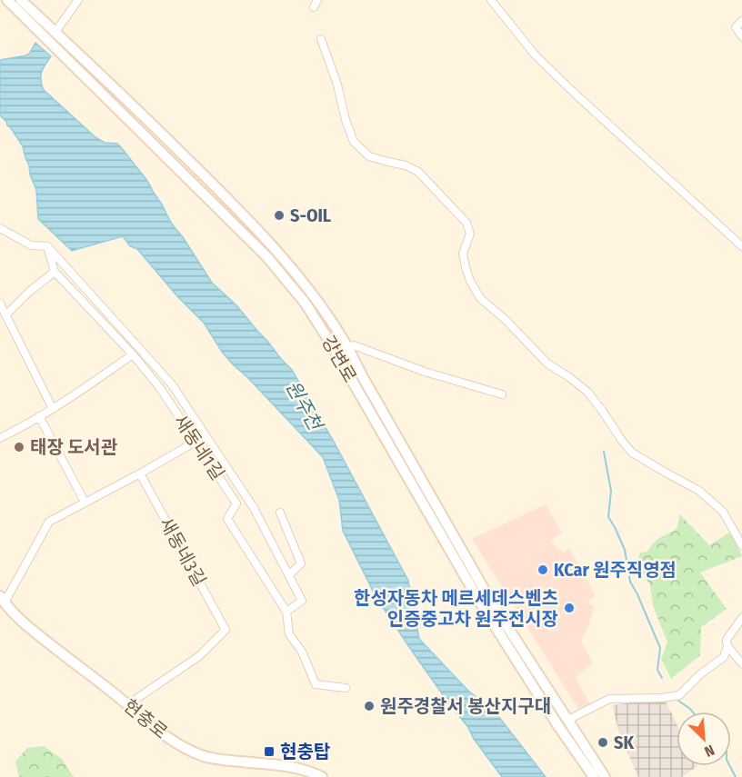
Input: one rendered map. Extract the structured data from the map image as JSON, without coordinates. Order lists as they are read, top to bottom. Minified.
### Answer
{"streets":{"street":["강변로","새동네1길","새동네3길","현충로"]},"crossings":[["새동네3길","현충로"]],"water":["원주천"],"places":{"other":["S-OIL","태장 도서관","KCar 원주직영점","한성자동차 메르세데스벤츠 인증중고차 원주전시장","원주경찰서 봉산지구대","SK"],"transit":["현충탑"]},"north":"bottom right"}
